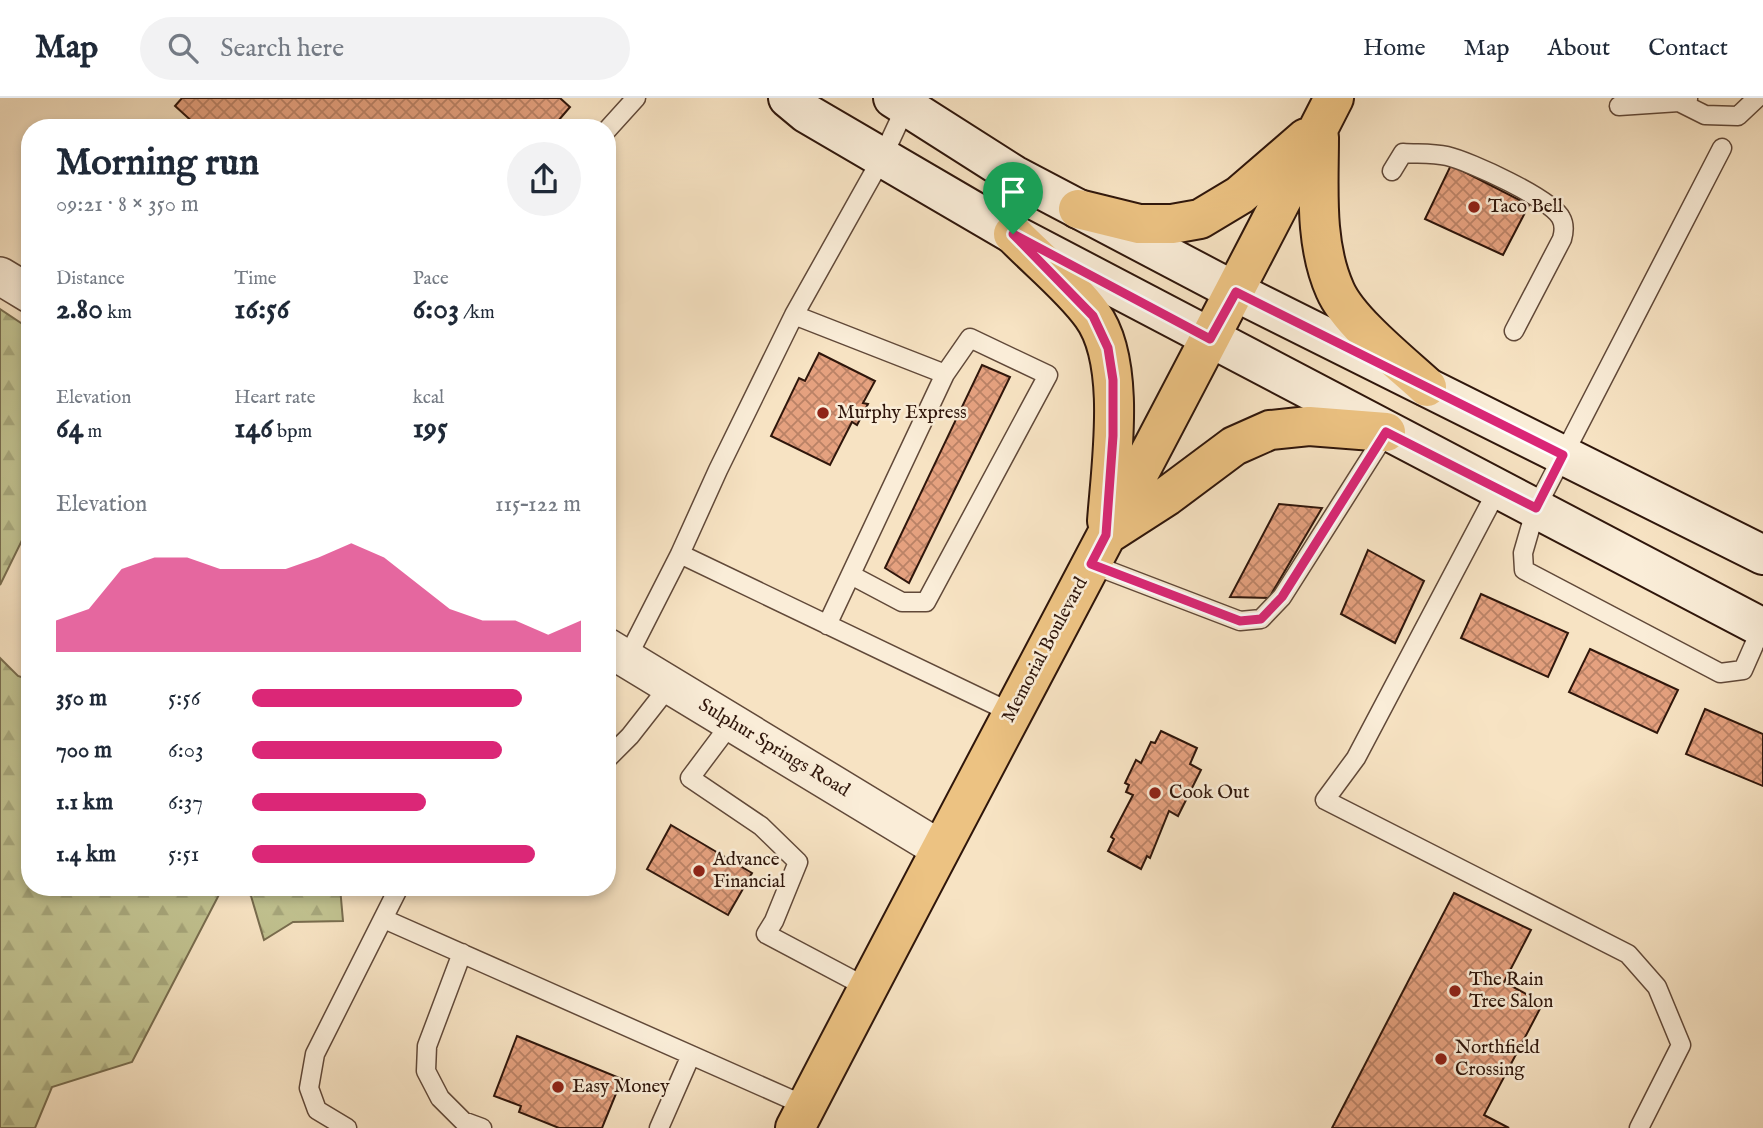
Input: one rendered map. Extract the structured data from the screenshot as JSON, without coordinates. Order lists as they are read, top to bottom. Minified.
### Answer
{"streets":{"main road":["Memorial Boulevard"],"street":["Sulphur Springs Road"]},"crossings":[["Memorial Boulevard","Sulphur Springs Road"]],"places":["Taco Bell","Murphy Express","Cook Out","Advance Financial","The Rain Tree Salon","Northfield Crossing","Easy Money"],"page":{"header":"Map","search":"Search here","nav":["Home","Map","About","Contact"],"heading":["Morning run","09:21 · 8 × 350 m"],"stats":[["Distance","2.80 km"],["Time","16:56"],["Pace","6:03 /km"],["Elevation","64 m"],["Heart rate","146 bpm"],["kcal","195"]],"chart":["Elevation","115–122 m"],"list":[{"name":"350 m","note":"5:56"},{"name":"700 m","note":"6:03"},{"name":"1.1 km","note":"6:37"},{"name":"1.4 km","note":"5:51"}]}}
